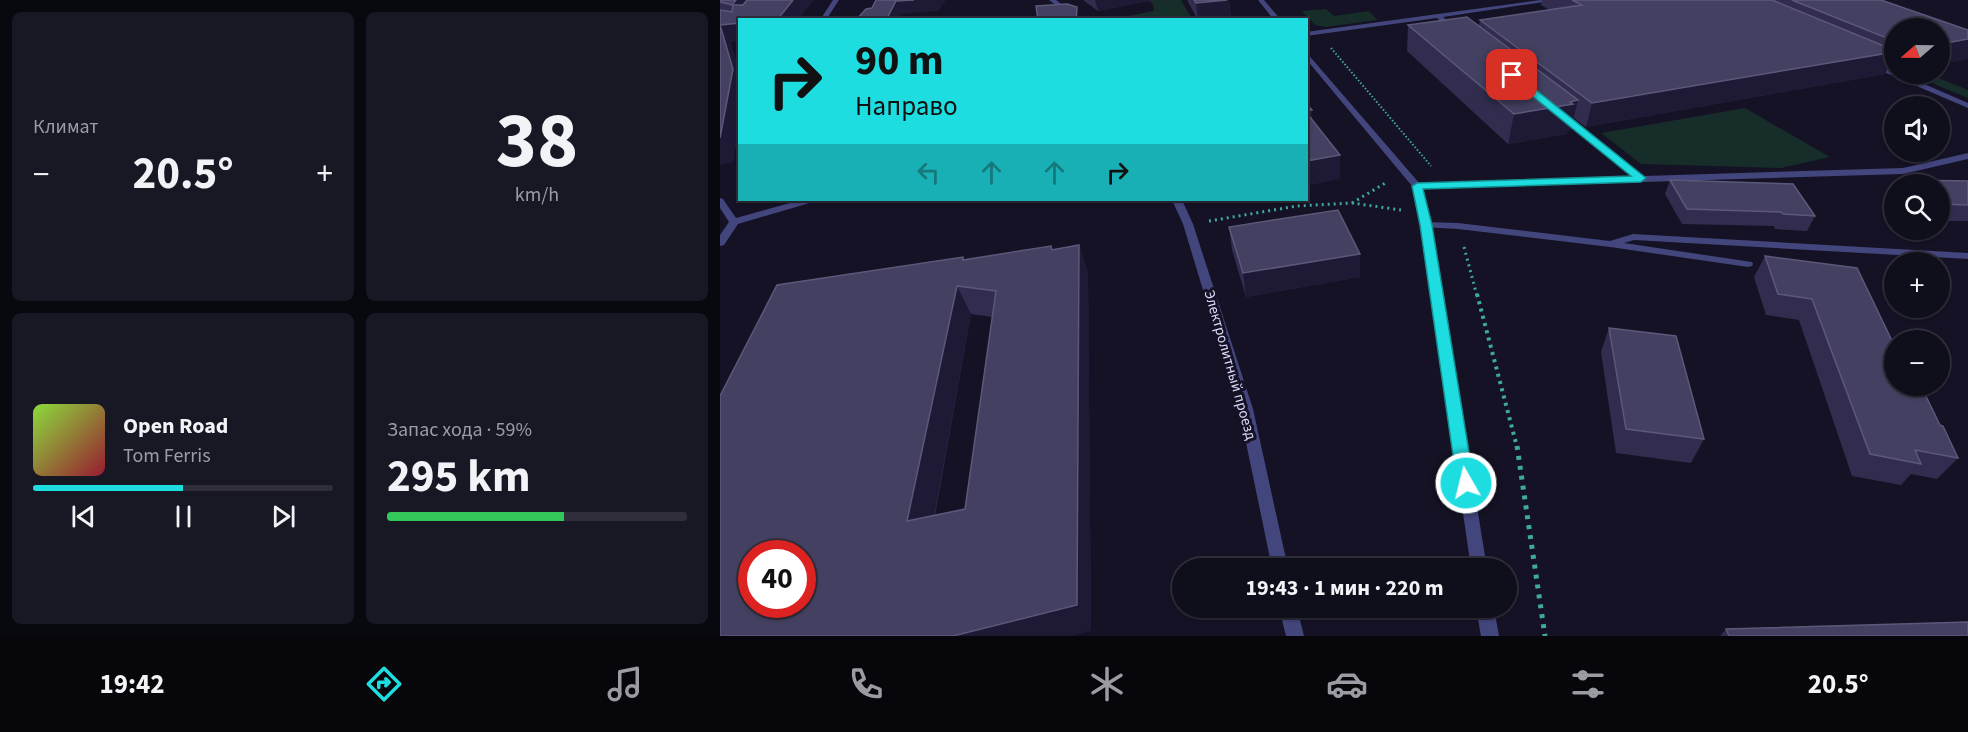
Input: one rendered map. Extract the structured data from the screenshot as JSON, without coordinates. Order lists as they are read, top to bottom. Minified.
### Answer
{"streets":{"street":["Электролитный проезд"]},"north":"left","page":{"tile":["Климат",["38","km/h"],["Запас хода · 59%","295 km"]],"map_buttons":["+","−"],"turn":["90 m","Направо"],"heat":["−","20.5°","+"],"song":["Open Road","Tom Ferris"],"limit":"40","trip":"19:43 · 1 мин · 220 m","tabs":["19:42","20.5°"]}}
